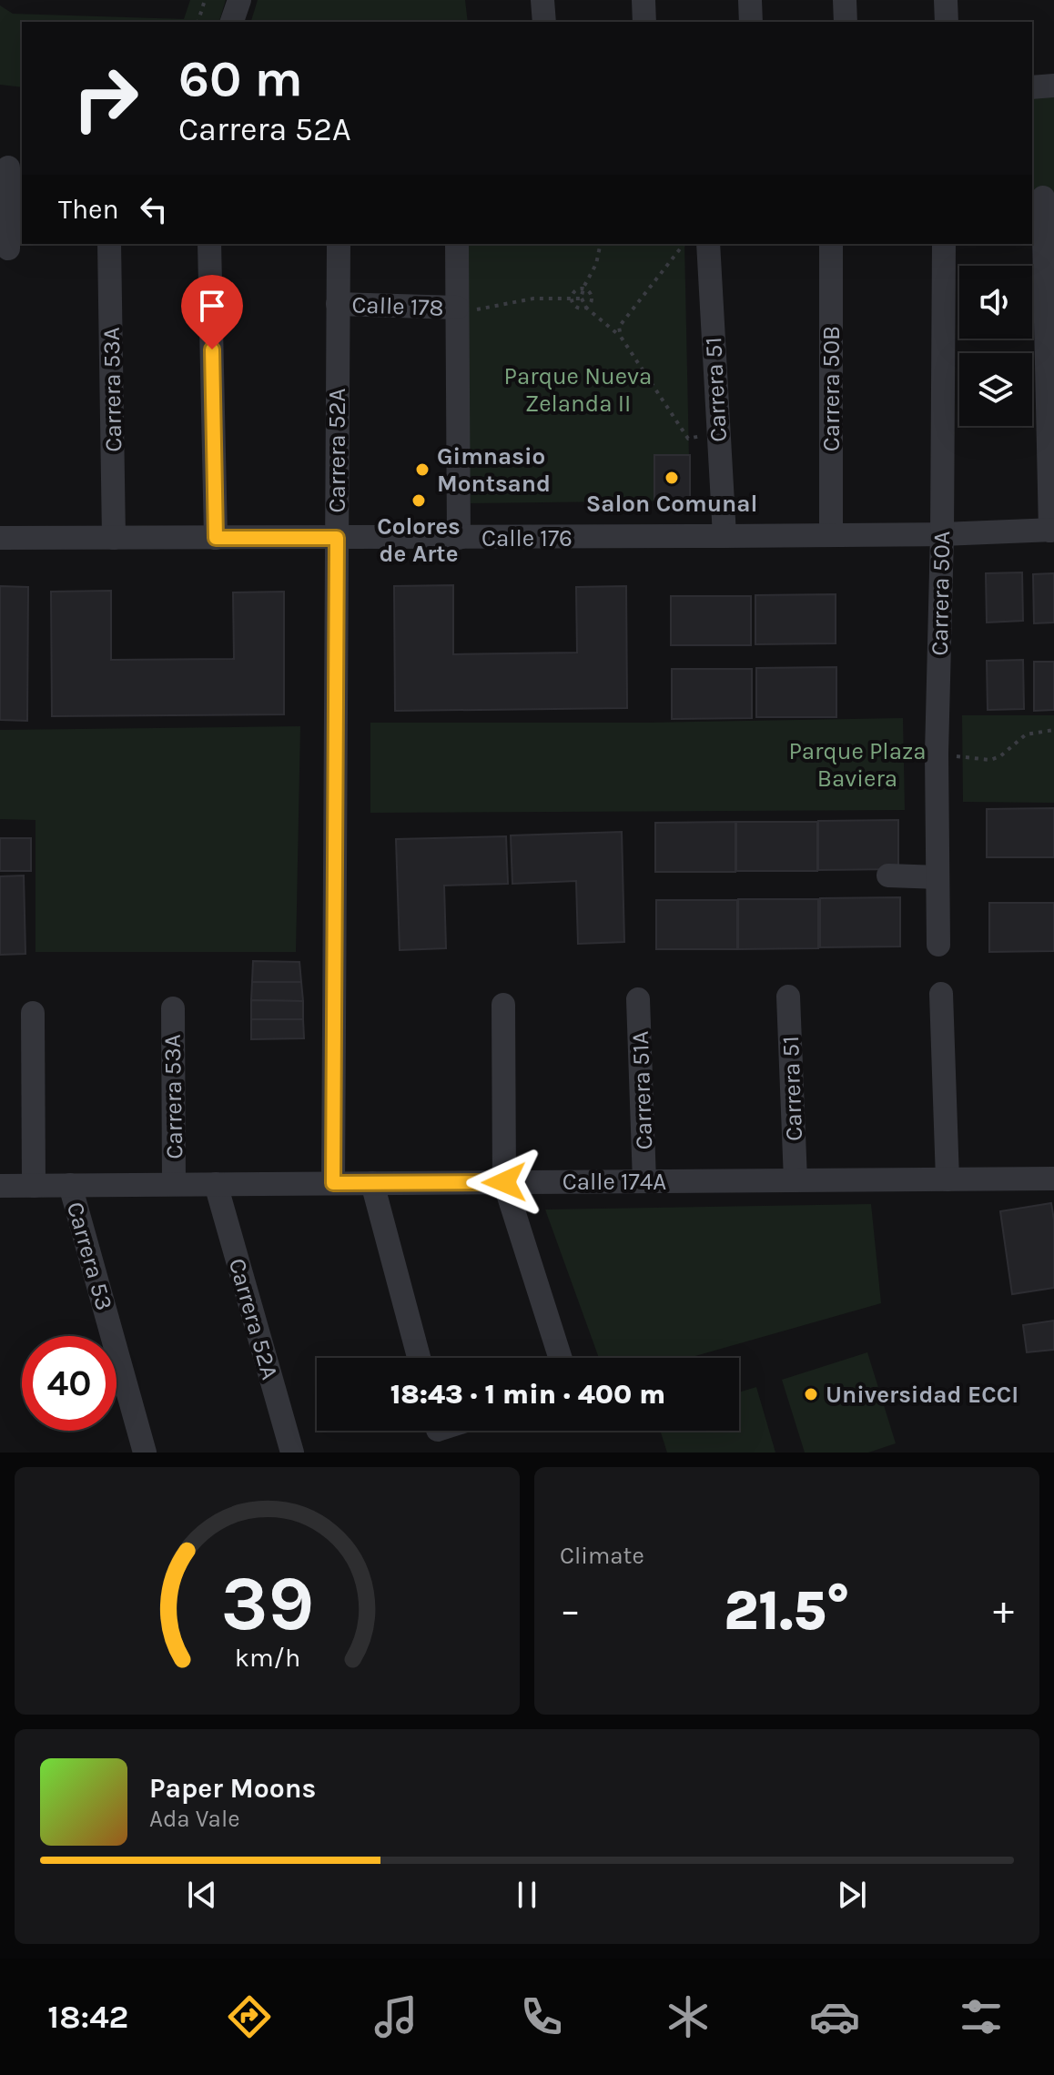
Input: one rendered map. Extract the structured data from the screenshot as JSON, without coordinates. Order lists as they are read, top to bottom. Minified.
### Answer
{"streets":{"street":["Calle 178","Carrera 50B","Carrera 53A","Carrera 51","Carrera 52A","Calle 176","Carrera 50A","Carrera 51A","Calle 174A","Carrera 53"]},"crossings":[["Calle 178","Carrera 52A"],["Carrera 50B","Calle 176"],["Carrera 53A","Calle 176"],["Carrera 53A","Calle 174A"],["Carrera 51","Calle 176"],["Carrera 51","Calle 174A"],["Carrera 52A","Calle 176"],["Carrera 52A","Calle 174A"],["Calle 176","Carrera 50A"],["Carrera 51A","Calle 174A"],["Calle 174A","Carrera 53"]],"parks":["Parque Nueva Zelanda II","Parque Plaza Baviera"],"places":["Gimnasio Montsand","Salon Comunal","Colores de Arte","Universidad ECCI"],"page":{"turn":["60 m","Carrera 52A"],"then":"Then","limit":"40","trip":"18:43 · 1 min · 400 m","tile":"Climate","heat":["−","21.5°","+"],"song":["Paper Moons","Ada Vale"],"tabs":"18:42","gauge":["39","km/h"]}}
